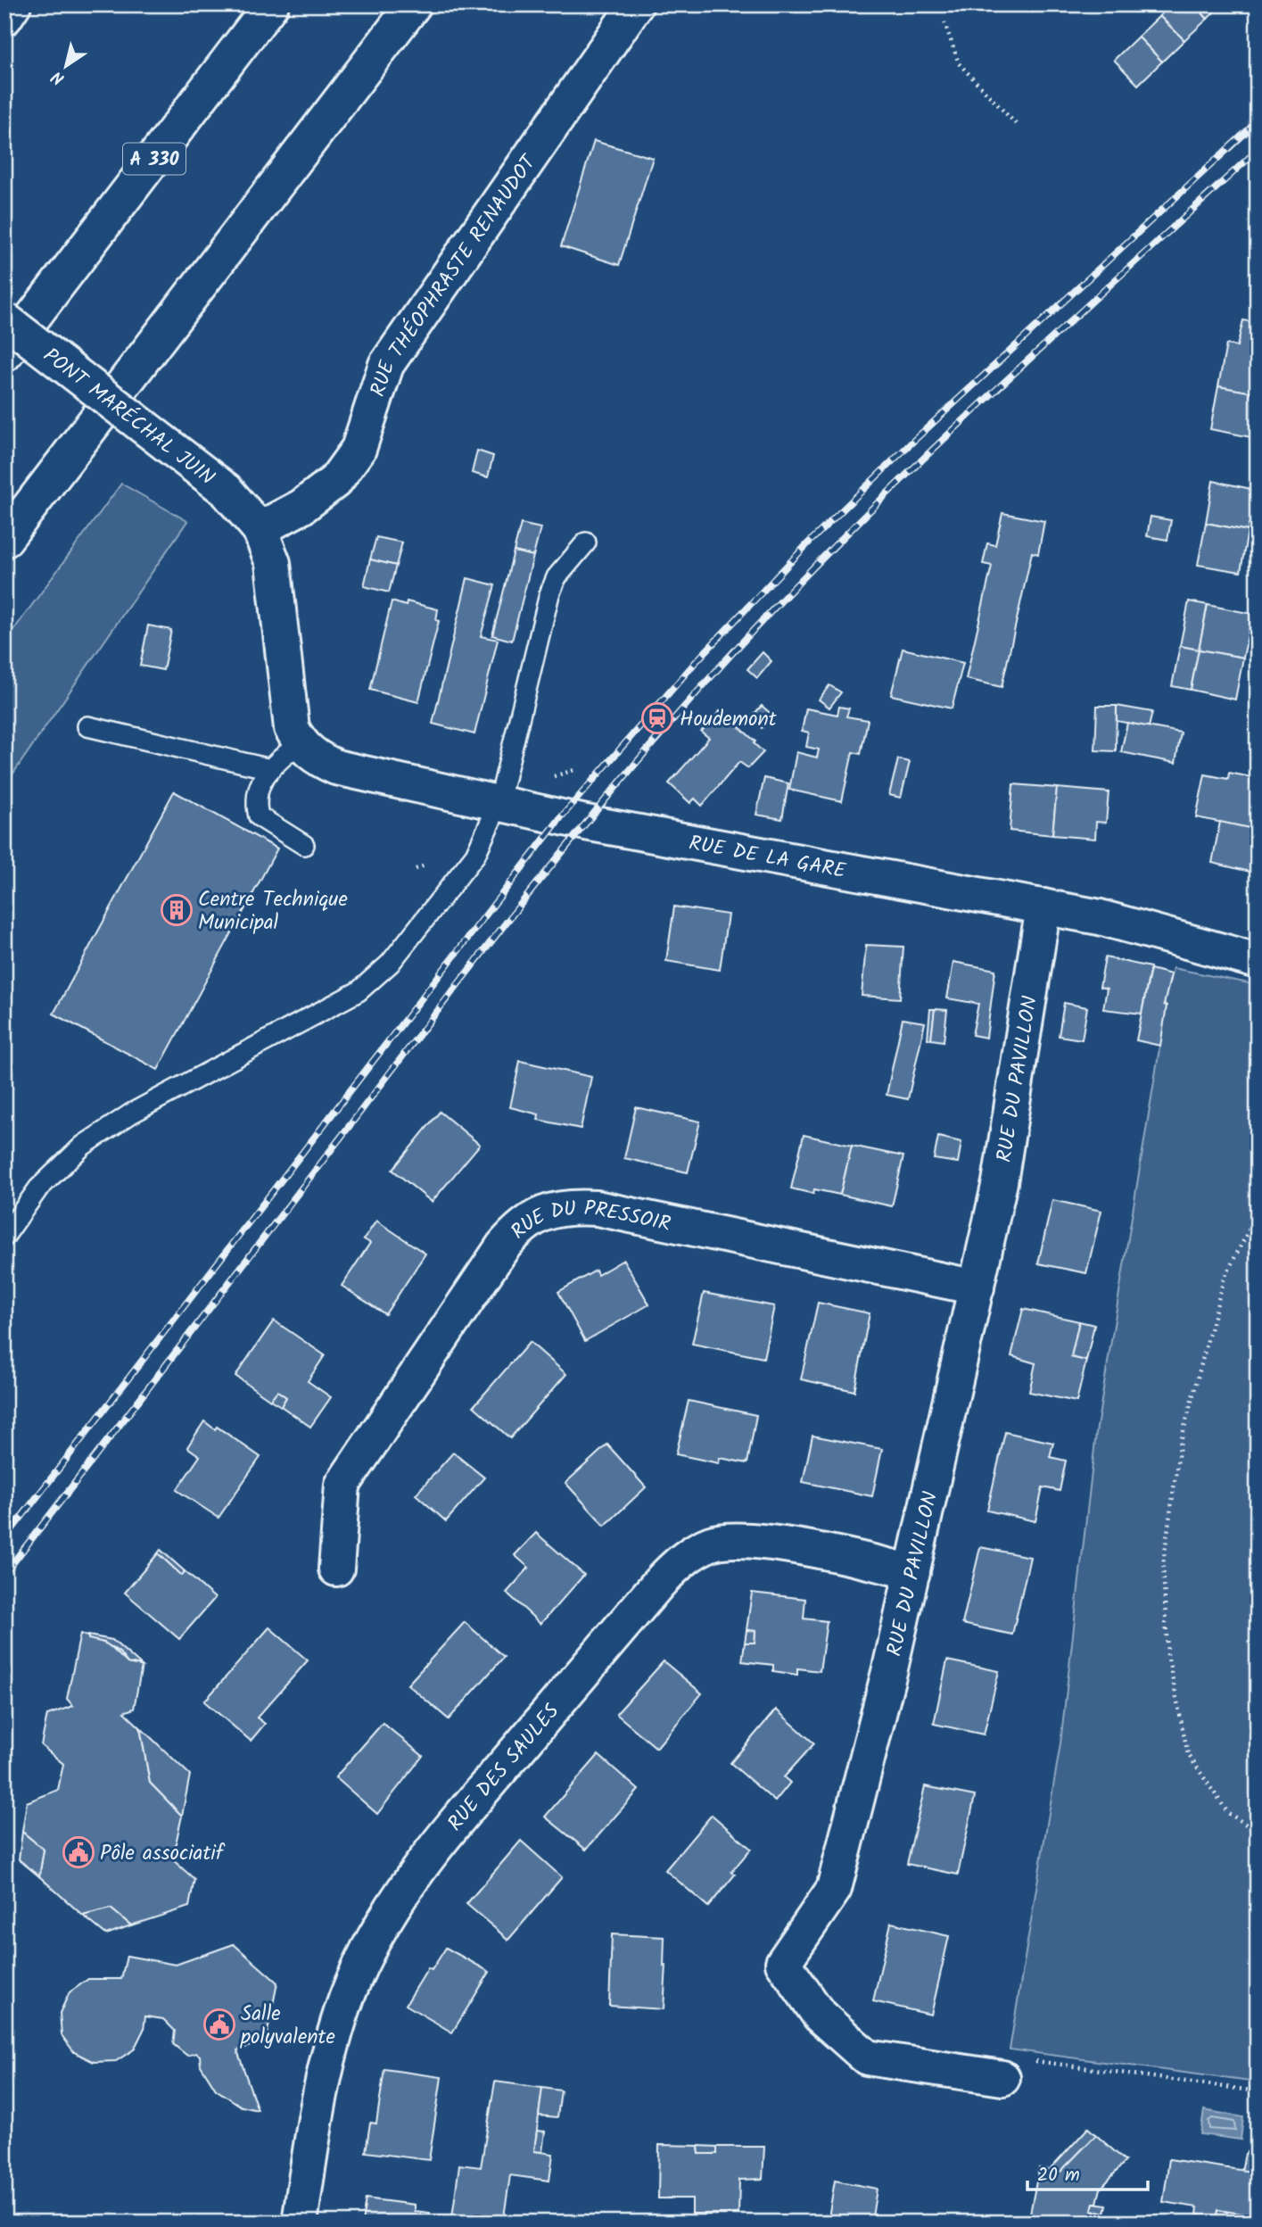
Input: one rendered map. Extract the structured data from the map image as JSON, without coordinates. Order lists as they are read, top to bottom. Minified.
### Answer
{"streets":{"main road":["A 330","RUE THÉOPHRASTE RENAUDOT","PONT MARÉCHAL JUIN","RUE DE LA GARE","RUE DU PAVILLON","RUE DU PRESSOIR","RUE DES SAULES"]},"crossings":[["RUE THÉOPHRASTE RENAUDOT","PONT MARÉCHAL JUIN"],["PONT MARÉCHAL JUIN","RUE DE LA GARE"],["RUE DE LA GARE","RUE DU PAVILLON"],["RUE DU PAVILLON","RUE DU PRESSOIR"],["RUE DU PAVILLON","RUE DES SAULES"]],"places":{"station":["Houdemont"],"building":["Centre Technique Municipal"],"public building":["Pôle associatif","Salle polyvalente"]},"scale_bar":"20 m","north":"bottom left"}
